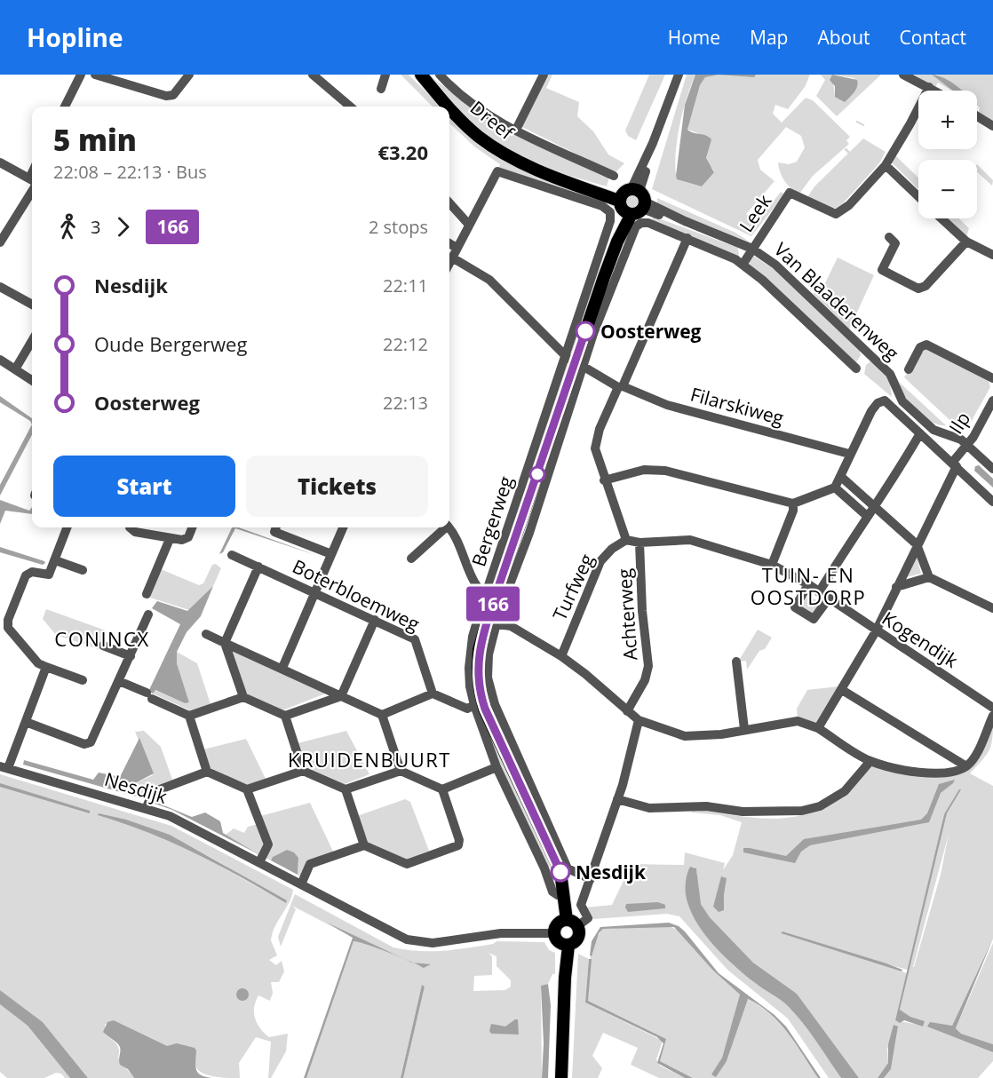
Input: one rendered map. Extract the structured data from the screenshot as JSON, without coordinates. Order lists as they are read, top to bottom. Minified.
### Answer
{"streets":{"main road":["Dreef","Bergerweg"],"street":["Leek","Van Blaaderenweg","Filarskiweg","Ilp","Turfweg","Boterbloemweg","Achterweg","Kogendijk","Nesdijk"]},"crossings":[["Dreef","Van Blaaderenweg"],["Dreef","Bergerweg"],["Leek","Van Blaaderenweg"],["Van Blaaderenweg","Ilp"],["Van Blaaderenweg","Bergerweg"],["Ilp","Kogendijk"],["Turfweg","Kogendijk"],["Achterweg","Kogendijk"]],"districts":["TUIN- EN OOSTDORP","CONINCX","KRUIDENBUURT"],"places":["Oosterweg","Nesdijk"],"lines":["bus line 166"],"page":{"header":"Hopline","nav":["Home","Map","About","Contact"],"on_map":"166","map_buttons":["+","−"],"heading":["5 min","22:08 – 22:13 · Bus","€3.20"],"legs":["3","166","2 stops"],"list":[{"name":"Nesdijk","value":"22:11"},{"name":"Oude Bergerweg","value":"22:12"},{"name":"Oosterweg","value":"22:13"}],"buttons":["Start","Tickets"]}}
